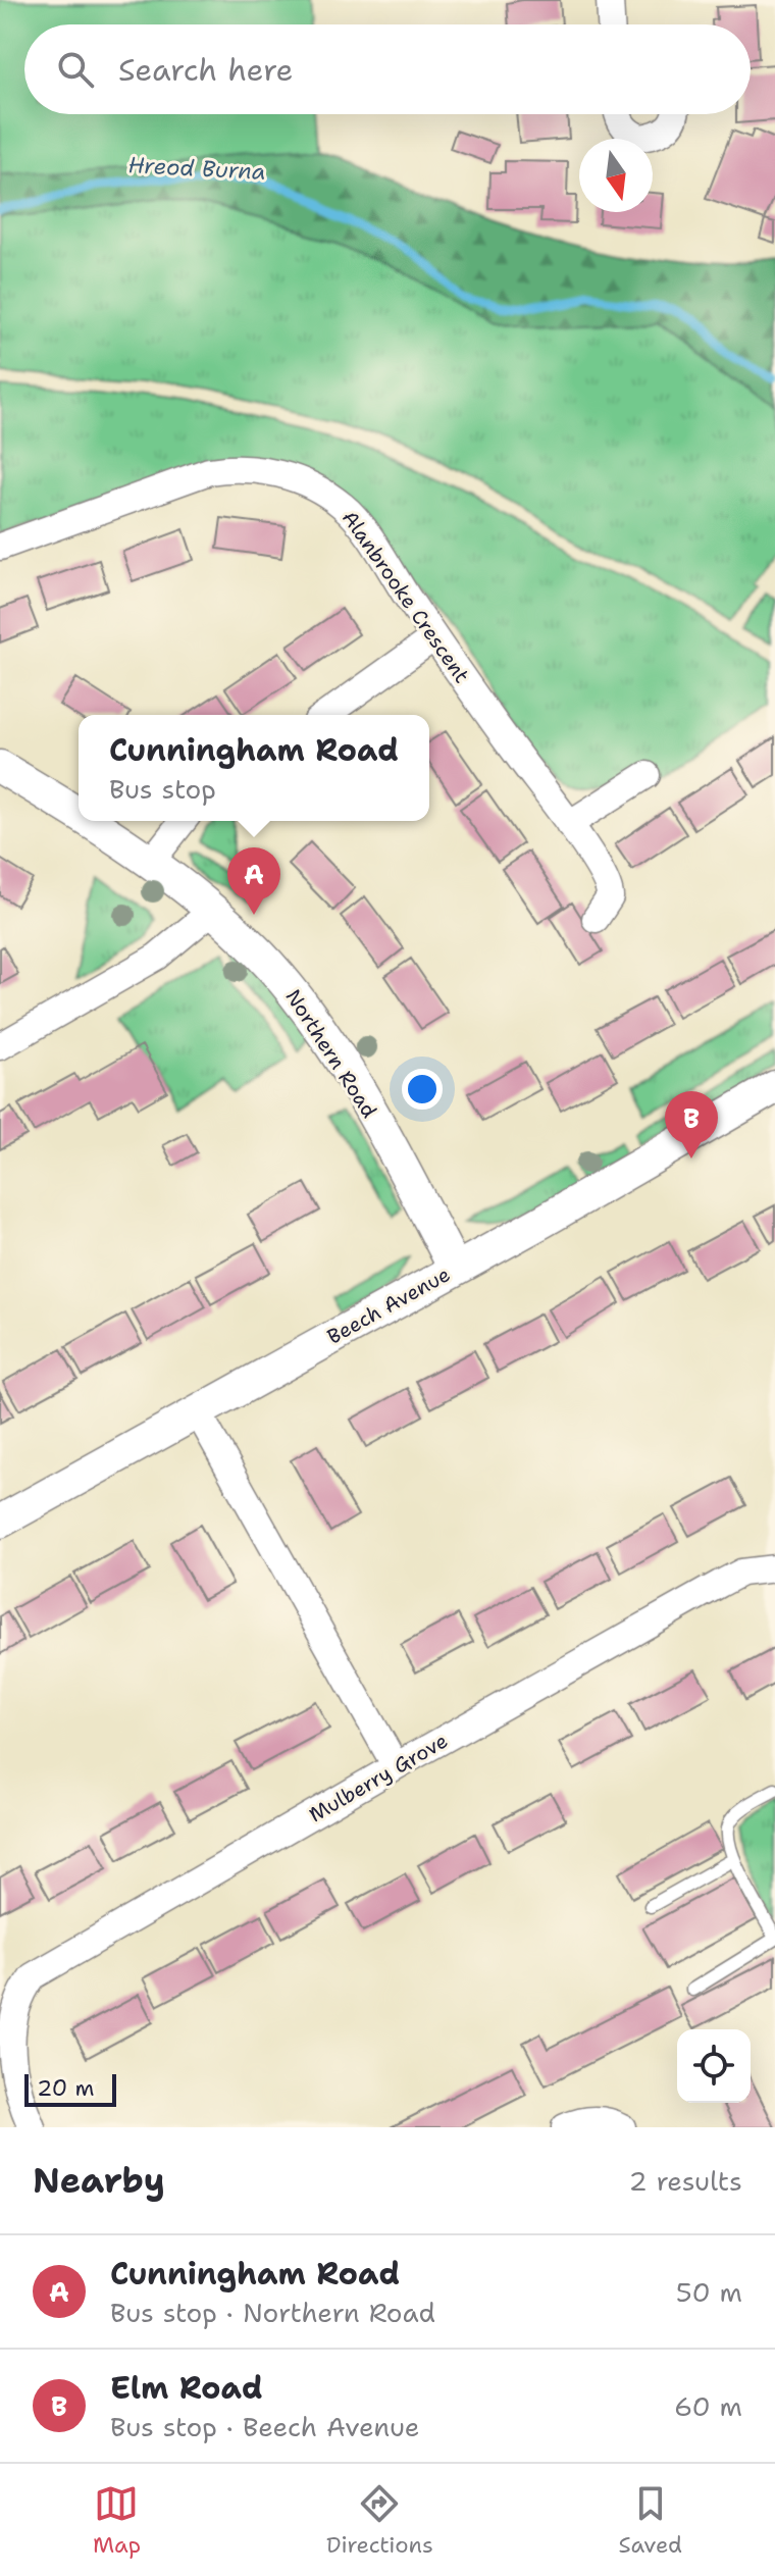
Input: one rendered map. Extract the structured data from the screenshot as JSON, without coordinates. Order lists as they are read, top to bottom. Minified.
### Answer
{"streets":{"street":["Alanbrooke Crescent","Northern Road","Beech Avenue","Mulberry Grove"]},"crossings":[["Northern Road","Beech Avenue"]],"water":["Hreod Burna"],"scale_bar":"20 m","north":"bottom","page":{"search":"Search here","popup":["Cunningham Road","Bus stop"],"pins":["A","B"],"scale":"20 m","heading":["Nearby","2 results"],"list":[{"mark":"A","name":"Cunningham Road","note":"Bus stop · Northern Road","value":"50 m"},{"mark":"B","name":"Elm Road","note":"Bus stop · Beech Avenue","value":"60 m"}],"nav":["Map","Directions","Saved"]}}
